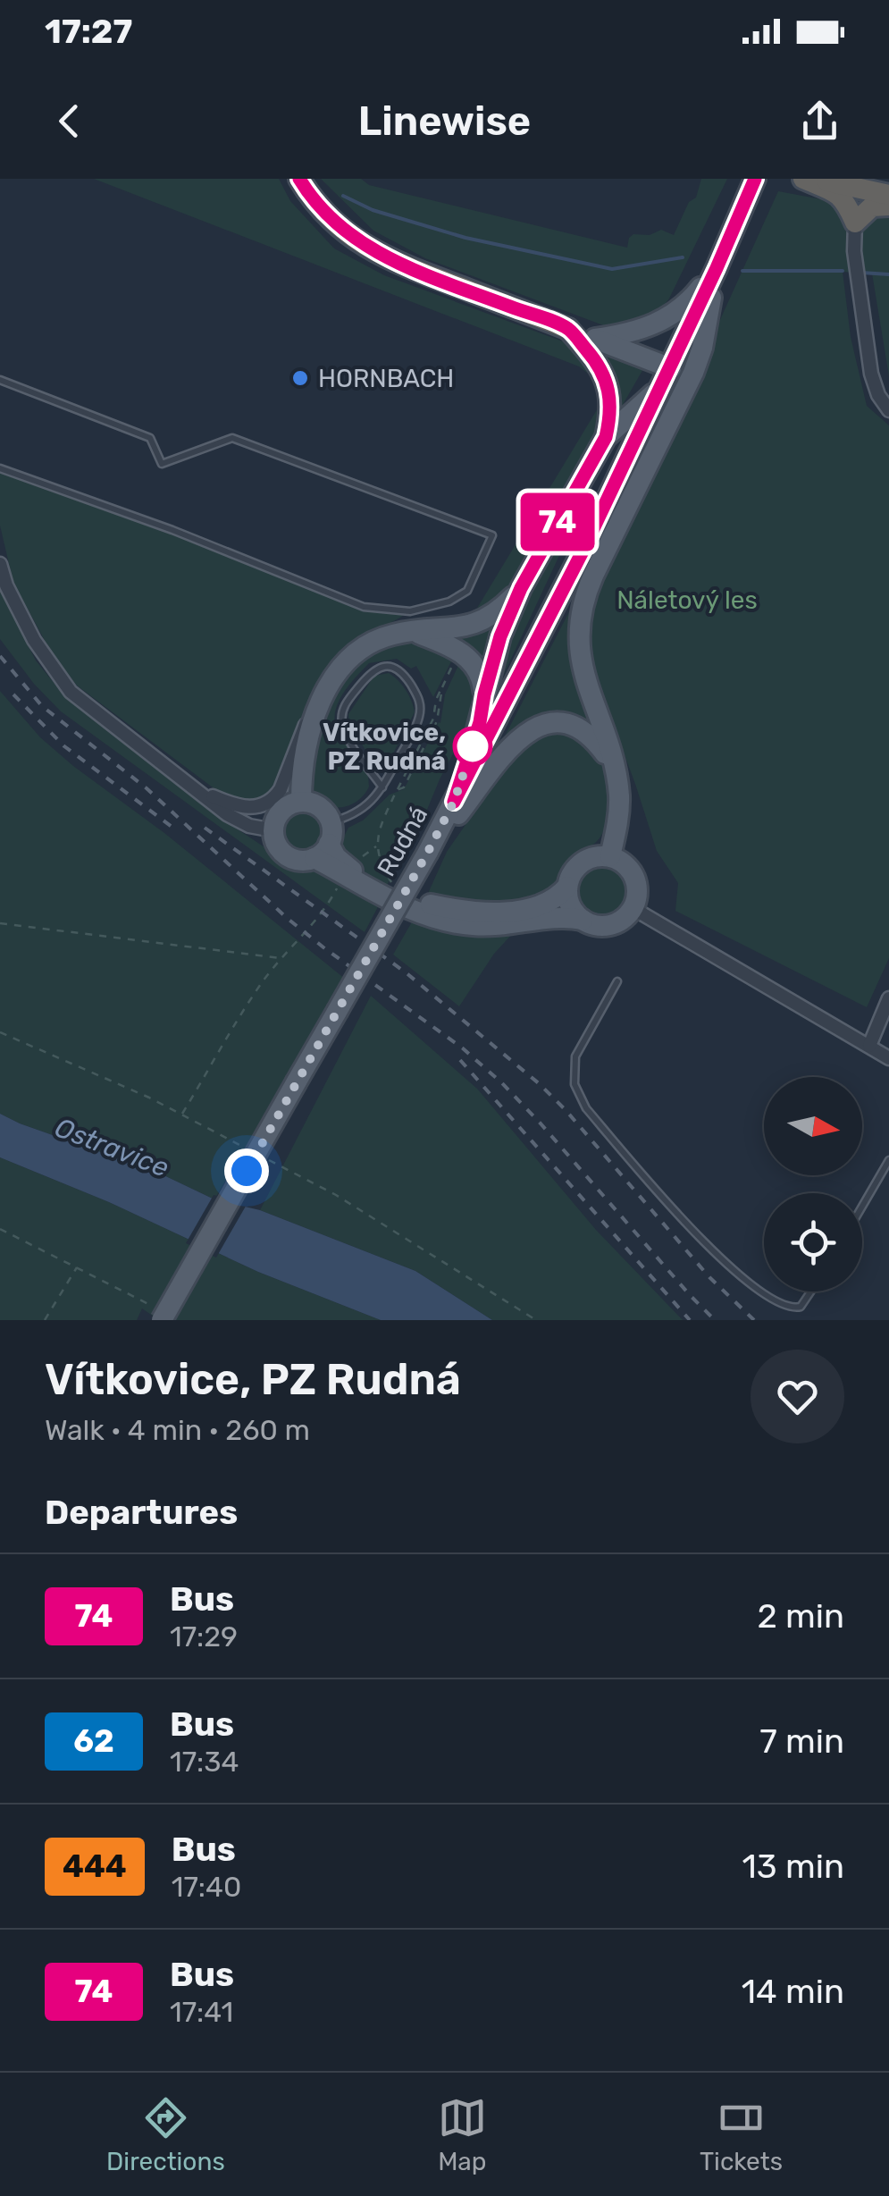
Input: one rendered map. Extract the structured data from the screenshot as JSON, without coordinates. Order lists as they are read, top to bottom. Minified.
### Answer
{"streets":{"main road":["Rudná"]},"water":["Ostravice"],"parks":["Náletový les"],"places":["HORNBACH","Vítkovice, PZ Rudná"],"lines":["bus line 74"],"north":"right","page":{"status":"17:27","header":"Linewise","on_map":"74","heading":[["Vítkovice, PZ Rudná","Walk · 4 min · 260 m"],"Departures"],"list":[{"mark":"74","name":"Bus","note":"17:29","value":"2 min"},{"mark":"62","name":"Bus","note":"17:34","value":"7 min"},{"mark":"444","name":"Bus","note":"17:40","value":"13 min"},{"mark":"74","name":"Bus","note":"17:41","value":"14 min"}],"tabs":["Directions","Map","Tickets"]}}
